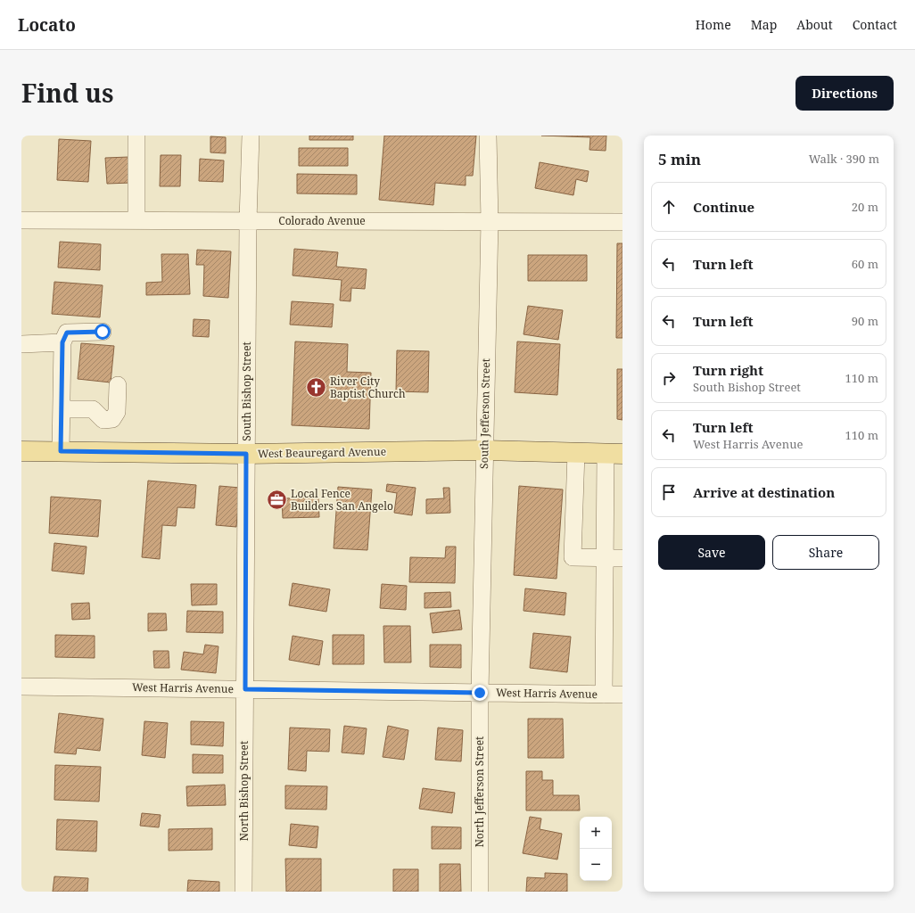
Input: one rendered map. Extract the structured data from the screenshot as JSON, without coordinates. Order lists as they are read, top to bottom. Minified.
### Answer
{"streets":{"main road":["West Beauregard Avenue"],"street":["Colorado Avenue","South Bishop Street","South Jefferson Street","West Harris Avenue","North Bishop Street","North Jefferson Street"]},"crossings":[["Colorado Avenue","South Bishop Street"],["Colorado Avenue","South Jefferson Street"],["South Bishop Street","West Beauregard Avenue"],["South Bishop Street","West Harris Avenue"],["South Bishop Street","North Bishop Street"],["South Jefferson Street","West Beauregard Avenue"],["South Jefferson Street","West Harris Avenue"],["South Jefferson Street","North Jefferson Street"],["West Harris Avenue","North Bishop Street"],["West Harris Avenue","North Jefferson Street"]],"places":{"church":["River City Baptist Church"],"office":["Local Fence Builders San Angelo"]},"page":{"header":"Locato","nav":["Home","Map","About","Contact"],"title":"Find us","buttons":["Directions",["Save","Share"]],"heading":["5 min","Walk · 390 m"],"list":[["Continue","20 m"],["Turn left","60 m"],["Turn left","90 m"],["Turn right","South Bishop Street","110 m"],["Turn left","West Harris Avenue","110 m"],"Arrive at destination"],"map_buttons":["+","−"]}}
